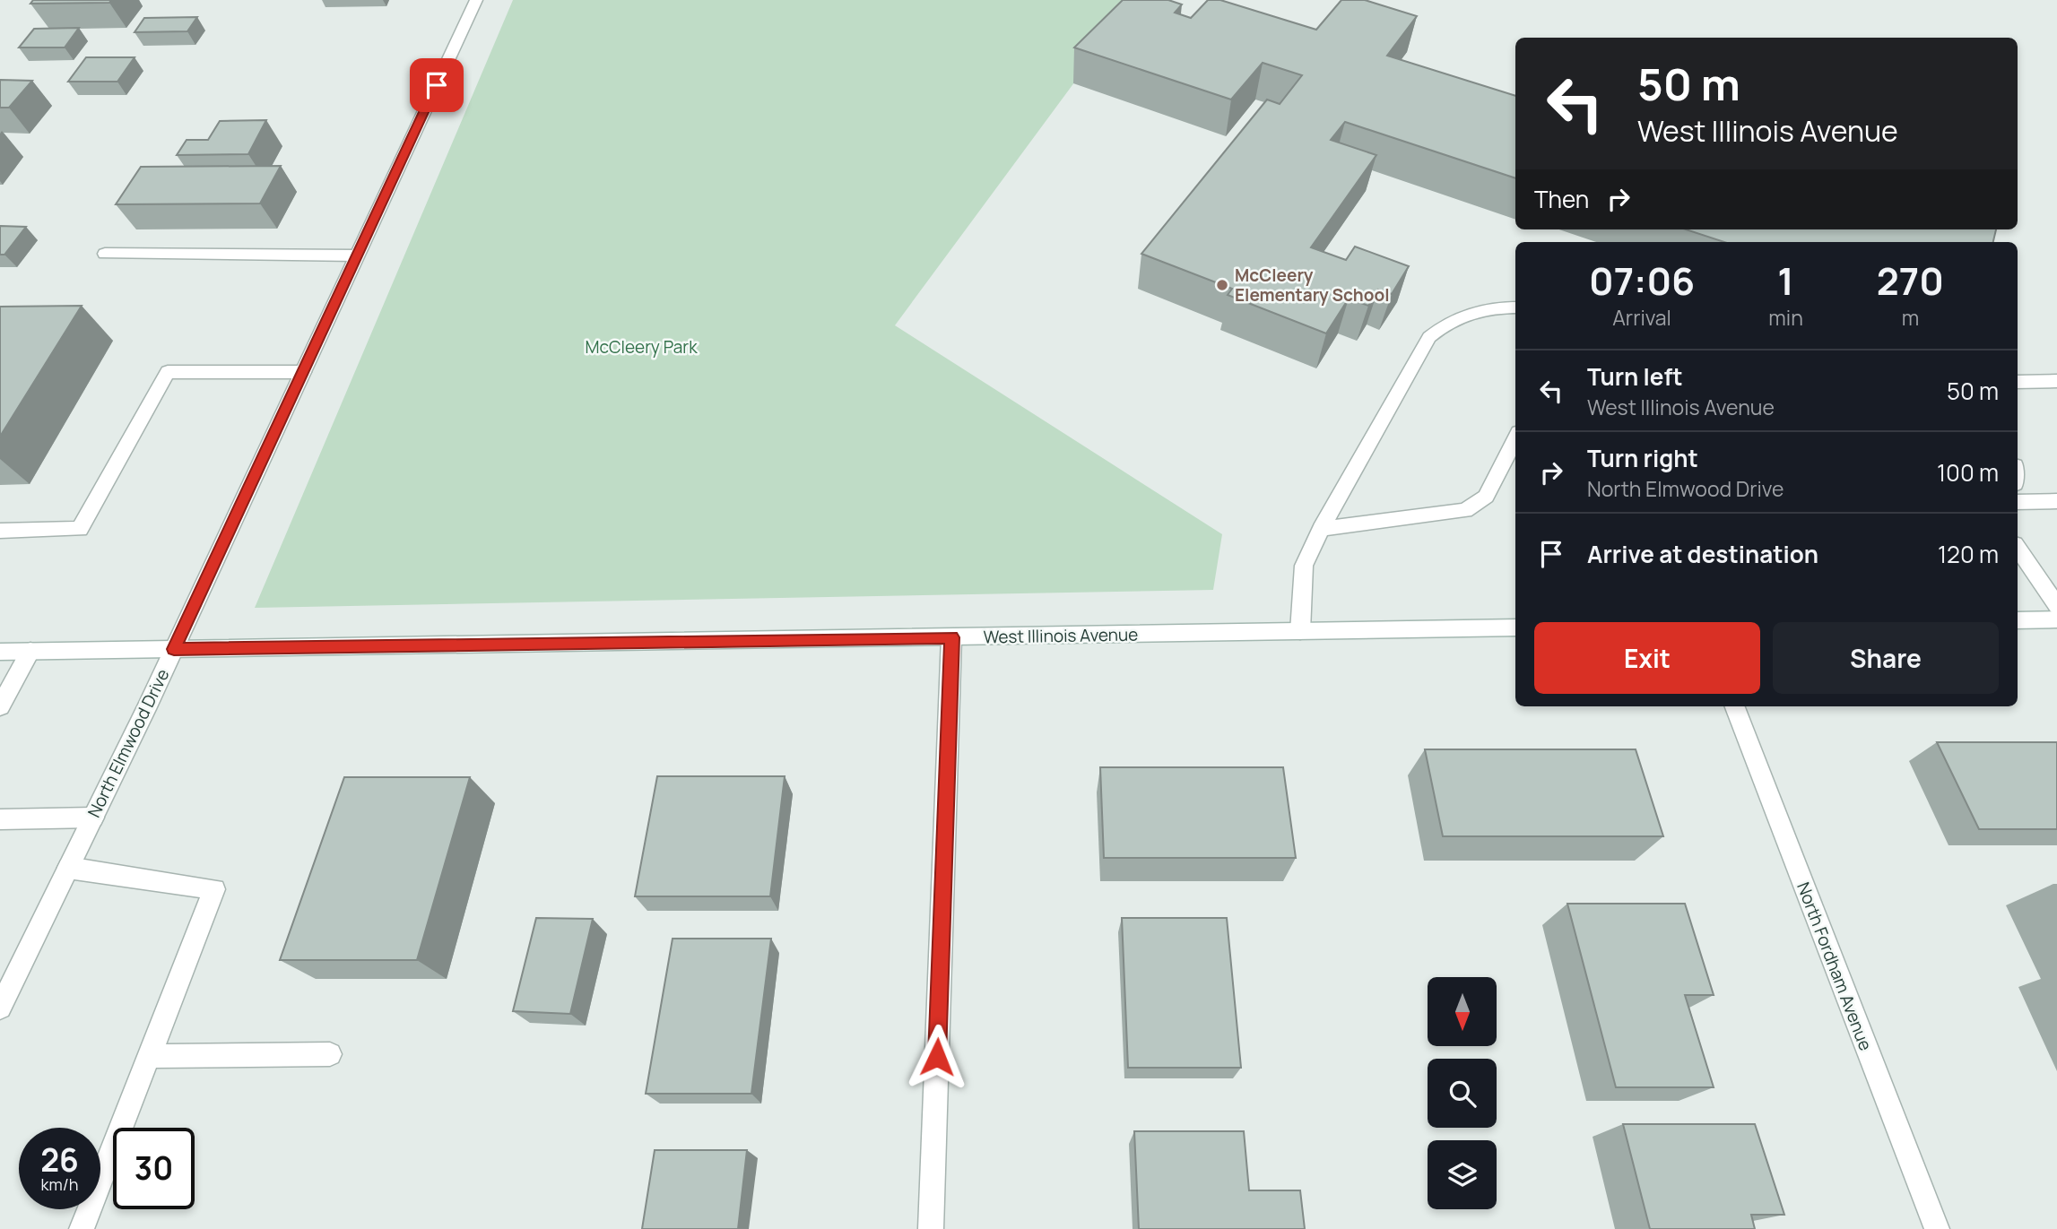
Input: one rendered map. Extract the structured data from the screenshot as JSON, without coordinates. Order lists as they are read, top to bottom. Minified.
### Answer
{"streets":{"street":["West Illinois Avenue","North Elmwood Drive","North Fordham Avenue"]},"crossings":[["West Illinois Avenue","North Elmwood Drive"]],"parks":["McCleery Park"],"places":["McCleery Elementary School"],"north":"bottom","page":{"turn":["50 m","West Illinois Avenue"],"then":"Then","eta":["07:06","Arrival","1","min","270","m"],"list":[{"name":"Turn left","note":"West Illinois Avenue","value":"50 m"},{"name":"Turn right","note":"North Elmwood Drive","value":"100 m"},{"name":"Arrive at destination","value":"120 m"}],"buttons":["Exit","Share"],"speed":"26 km/h","limit":"30"}}
